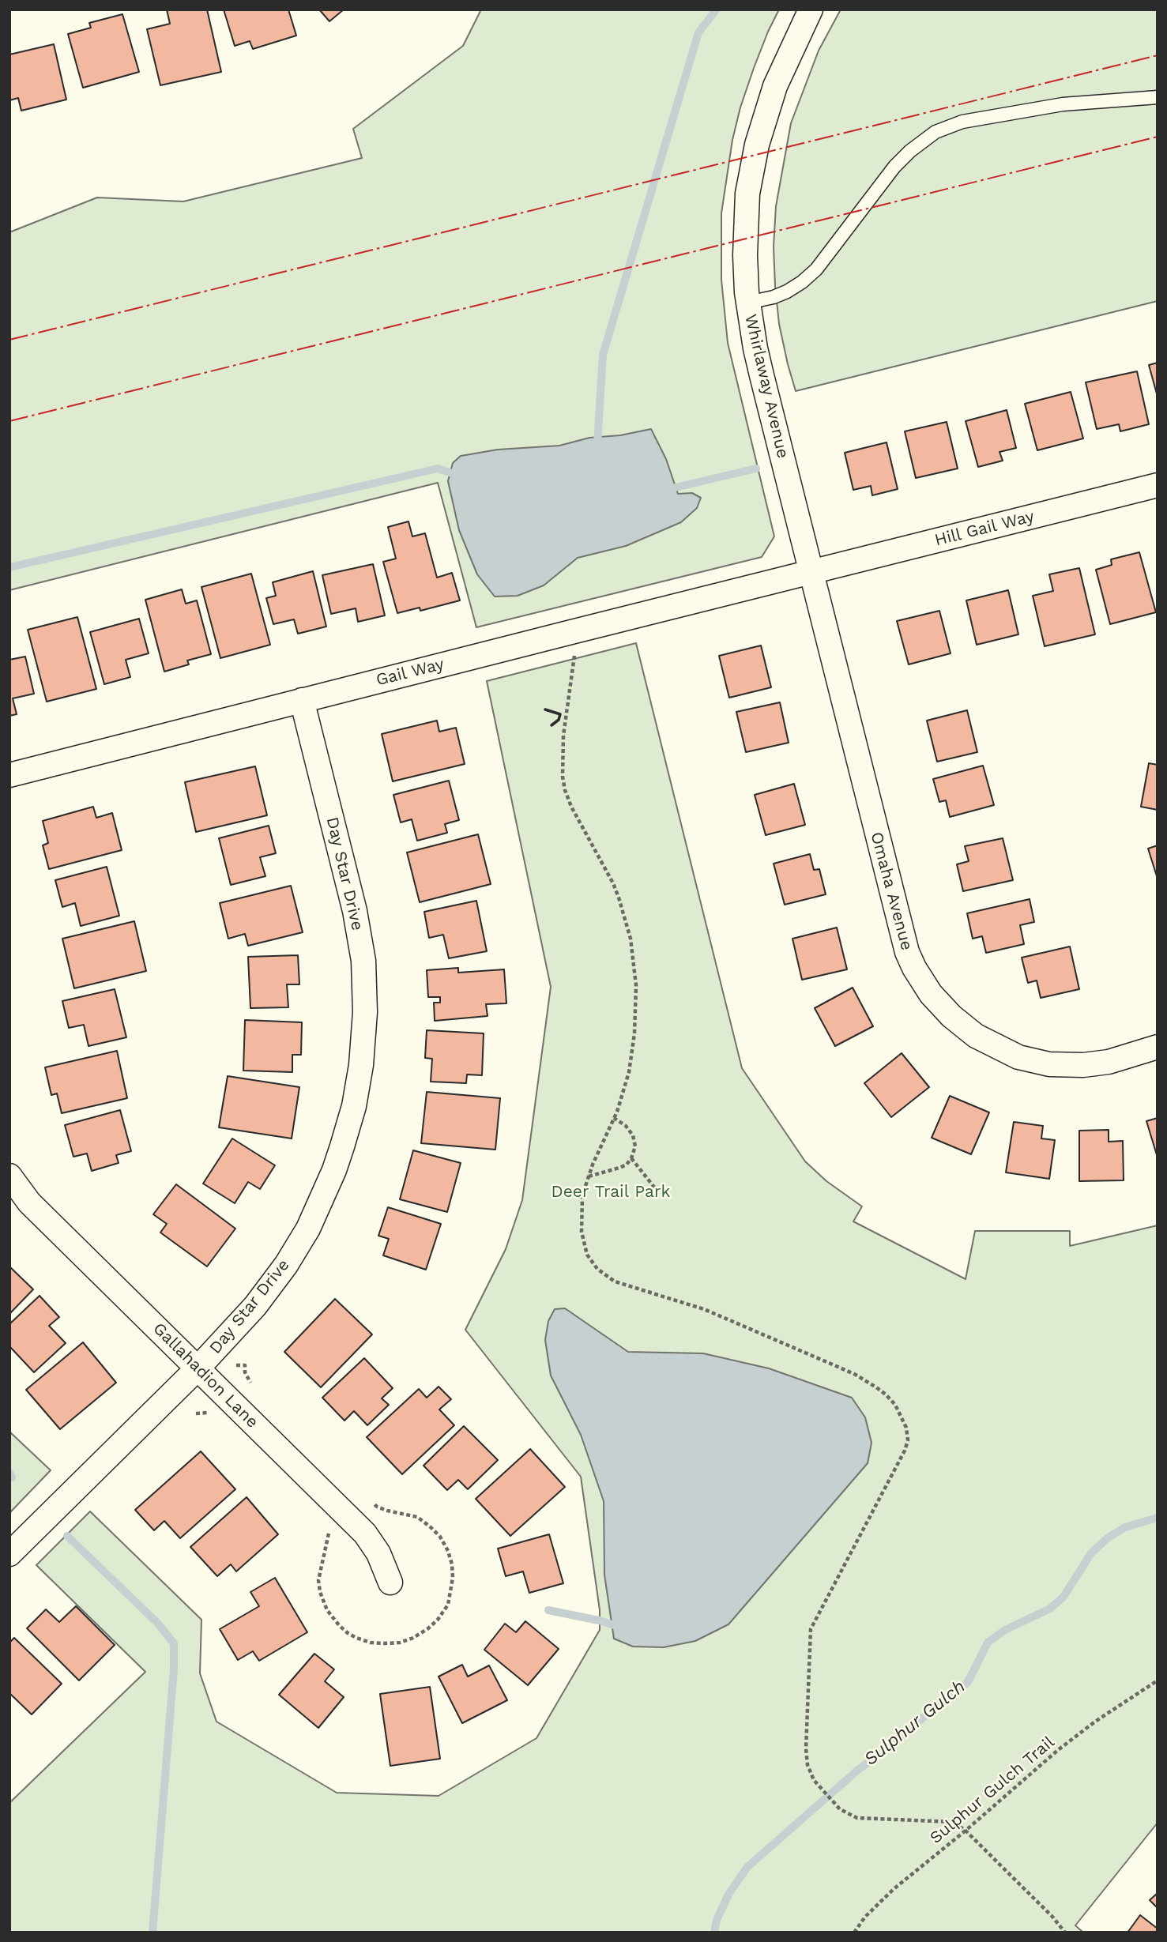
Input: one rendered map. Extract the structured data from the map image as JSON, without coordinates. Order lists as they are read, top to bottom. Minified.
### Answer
{"streets":{"street":["Whirlaway Avenue","Hill Gail Way","Gail Way","Day Star Drive","Omaha Avenue","Gallahadion Lane"],"path":["Sulphur Gulch Trail"]},"crossings":[["Whirlaway Avenue","Hill Gail Way"],["Whirlaway Avenue","Gail Way"],["Whirlaway Avenue","Omaha Avenue"],["Hill Gail Way","Gail Way"],["Hill Gail Way","Omaha Avenue"],["Gail Way","Day Star Drive"],["Gail Way","Omaha Avenue"],["Day Star Drive","Gallahadion Lane"]],"water":["Sulphur Gulch"],"parks":["Deer Trail Park"]}
